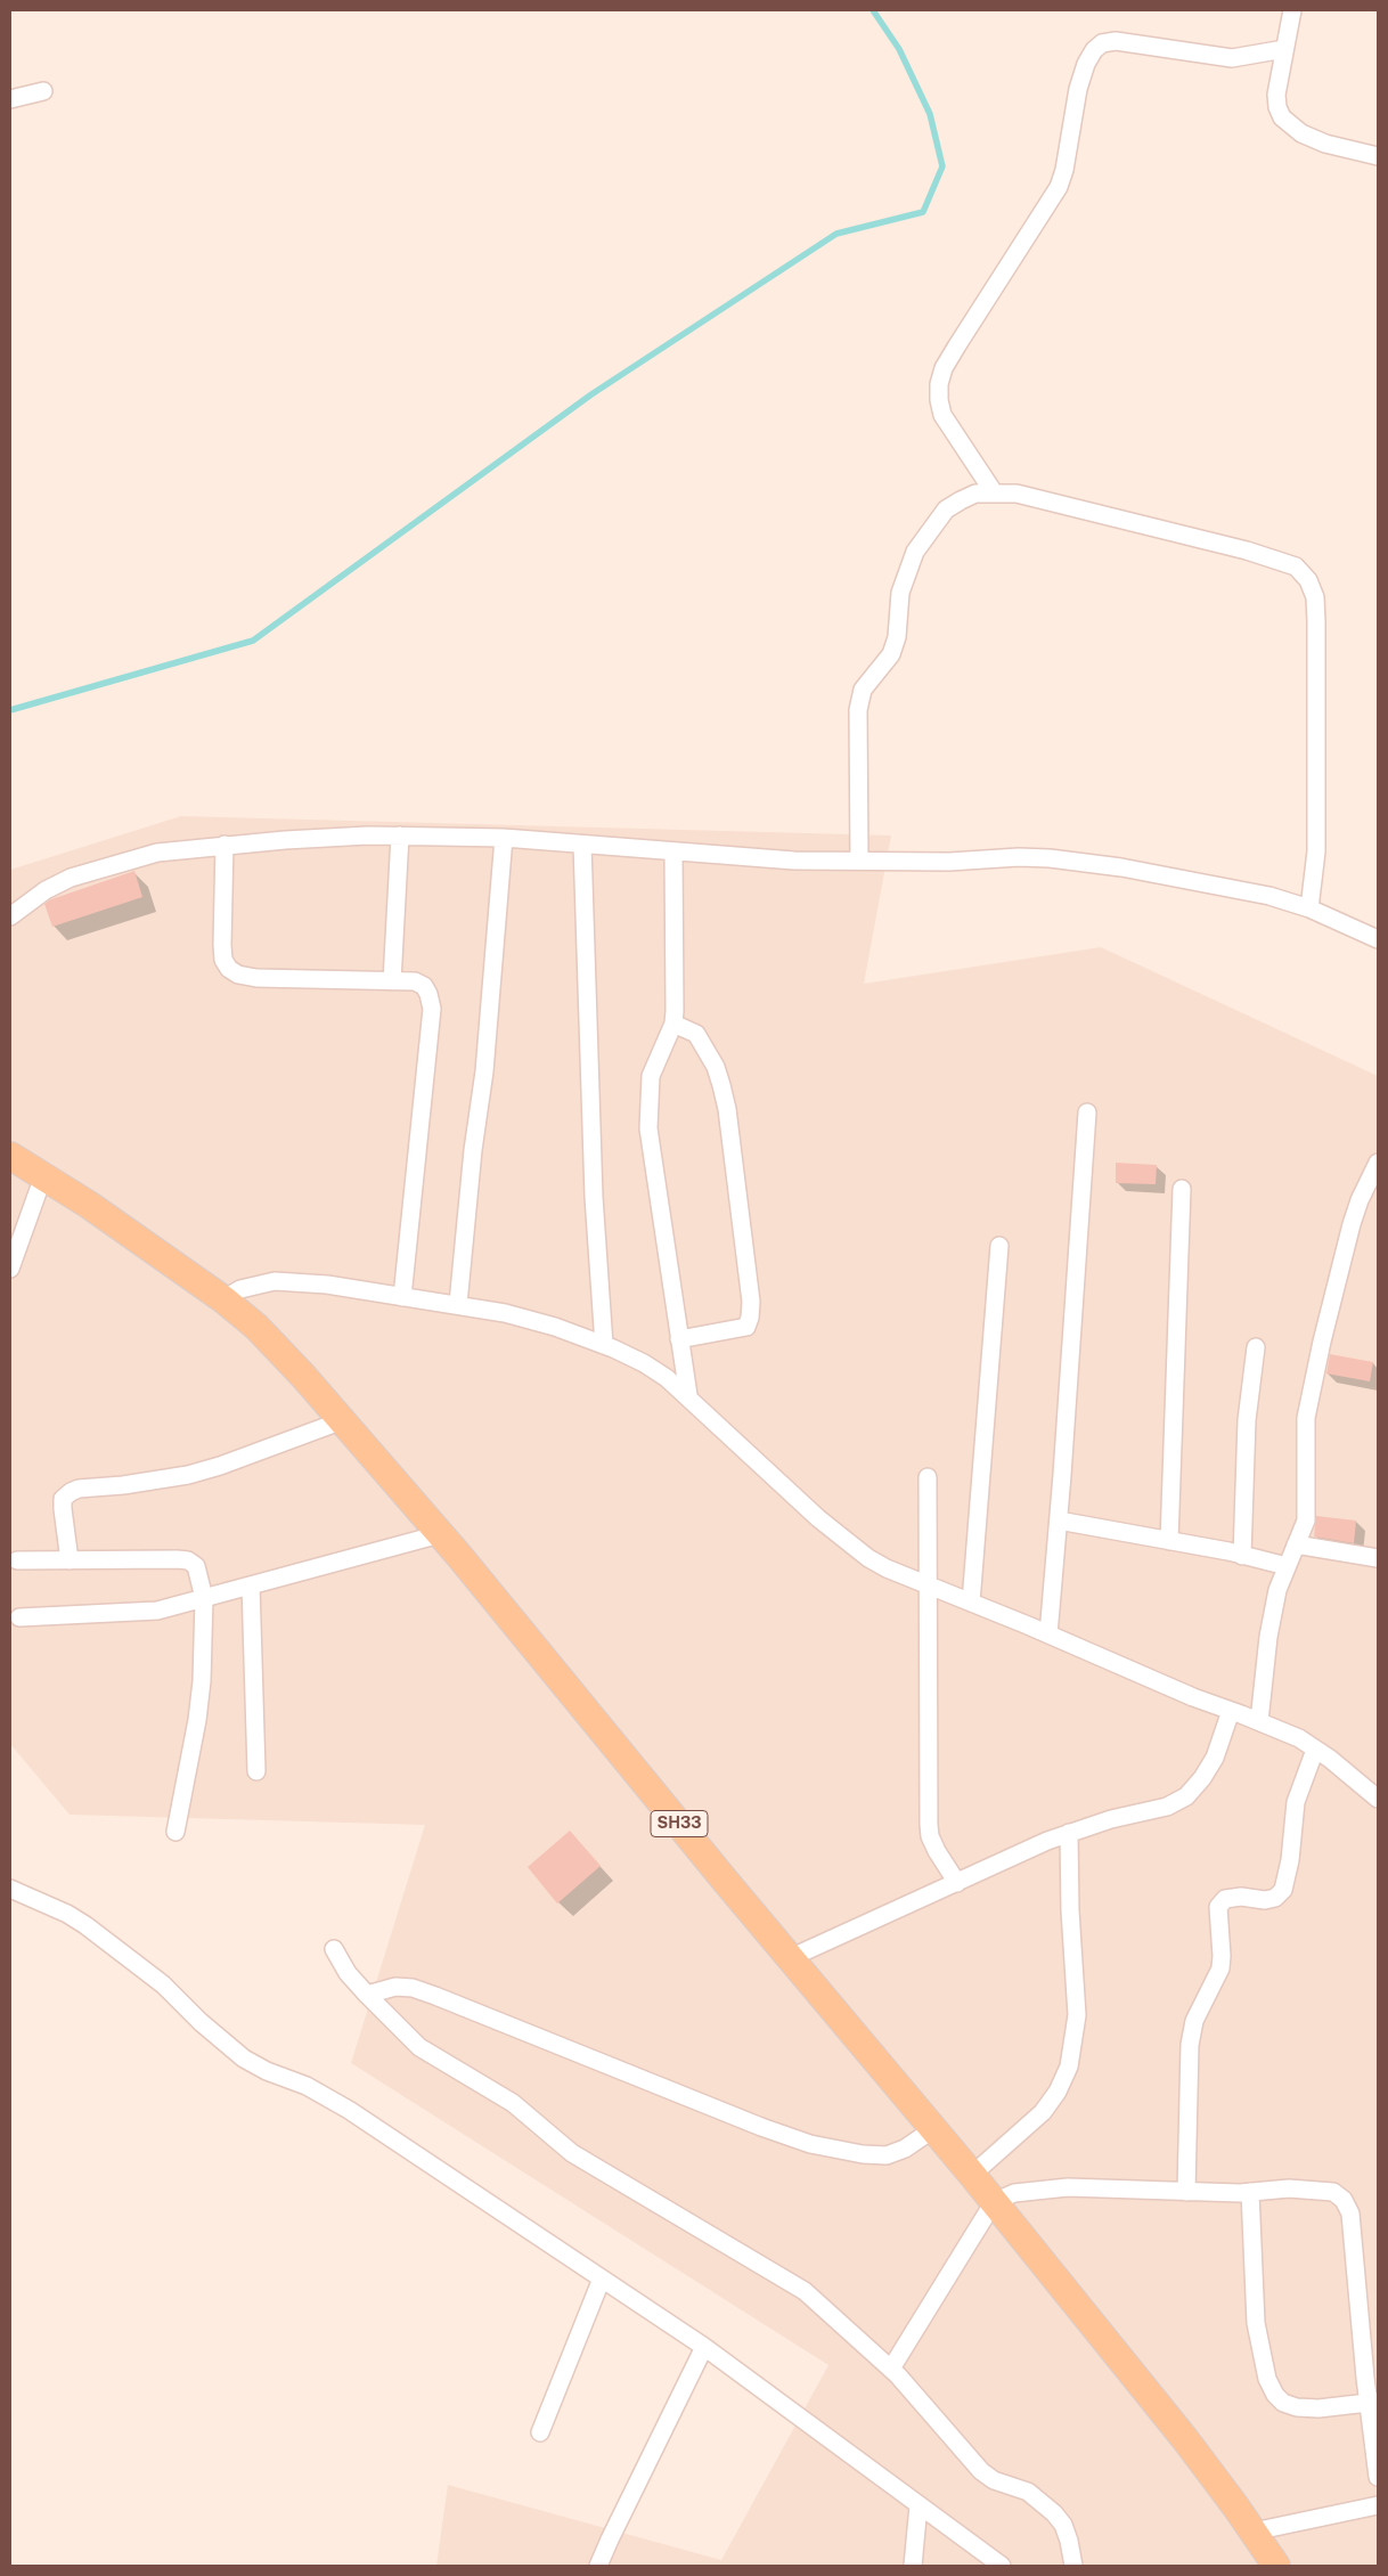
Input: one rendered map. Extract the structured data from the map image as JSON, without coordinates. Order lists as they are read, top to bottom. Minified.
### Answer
{"streets":{"main road":["SH33"]}}
